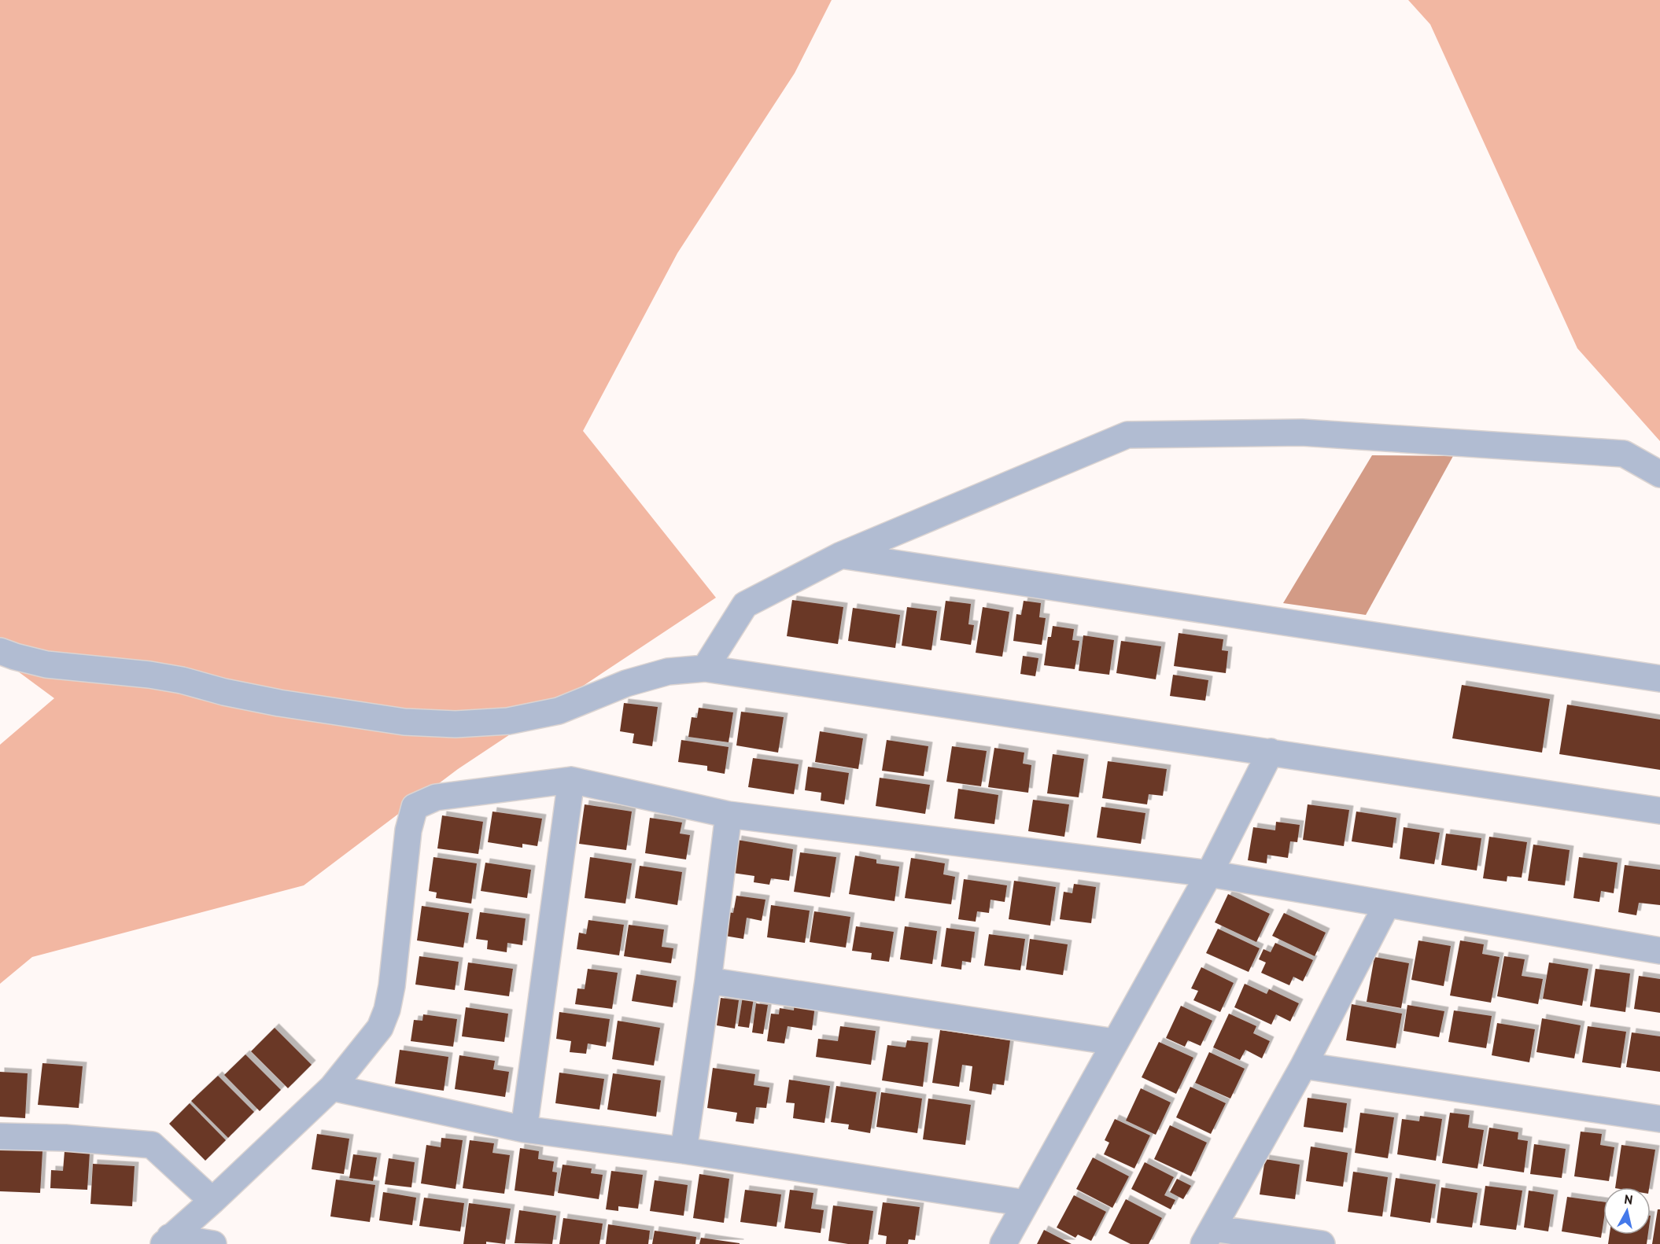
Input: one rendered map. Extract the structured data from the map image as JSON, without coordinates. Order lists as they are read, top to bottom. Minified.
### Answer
{"north":"top"}
